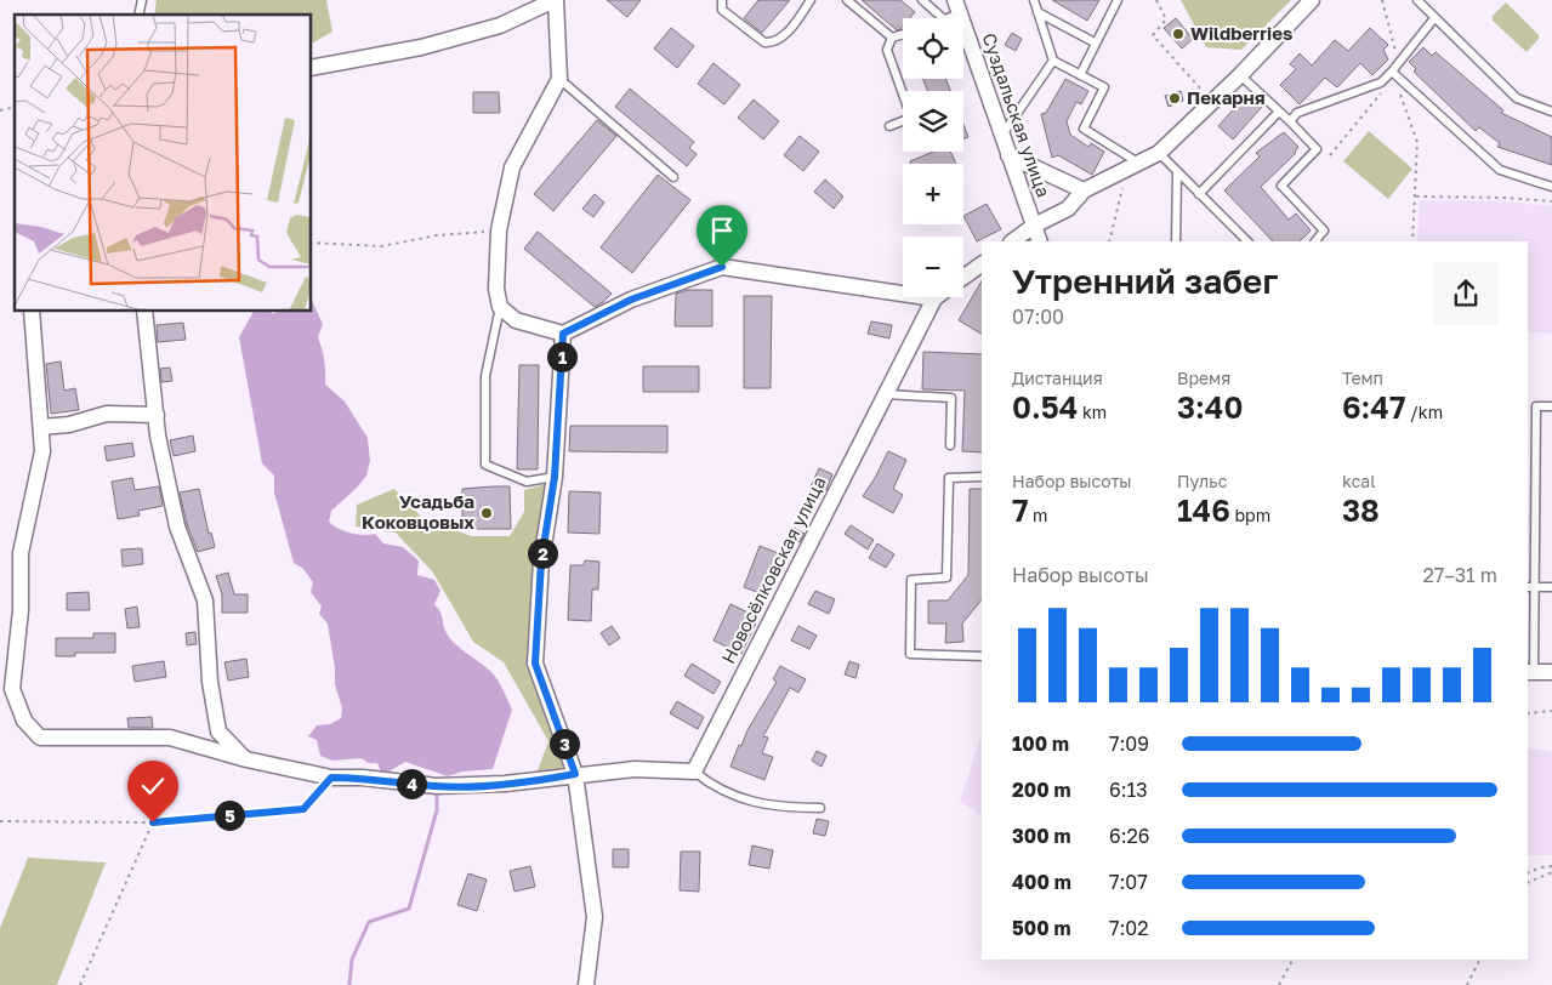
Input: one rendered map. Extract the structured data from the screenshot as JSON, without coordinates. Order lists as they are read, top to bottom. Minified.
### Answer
{"streets":{"street":["Суздальская улица","Новосёлковская улица"]},"places":["Wildberries","Пекарня","Усадьба Коковцовых"],"page":{"map_buttons":["+","−"],"heading":["Утренний забег","07:00"],"pins":["1","2","3","4","5"],"stats":[["Дистанция","0.54 km"],["Время","3:40"],["Темп","6:47 /km"],["Набор высоты","7 m"],["Пульс","146 bpm"],["kcal","38"]],"chart":["Набор высоты","27–31 m"],"list":[{"name":"100 m","note":"7:09"},{"name":"200 m","note":"6:13"},{"name":"300 m","note":"6:26"},{"name":"400 m","note":"7:07"},{"name":"500 m","note":"7:02"}]}}
